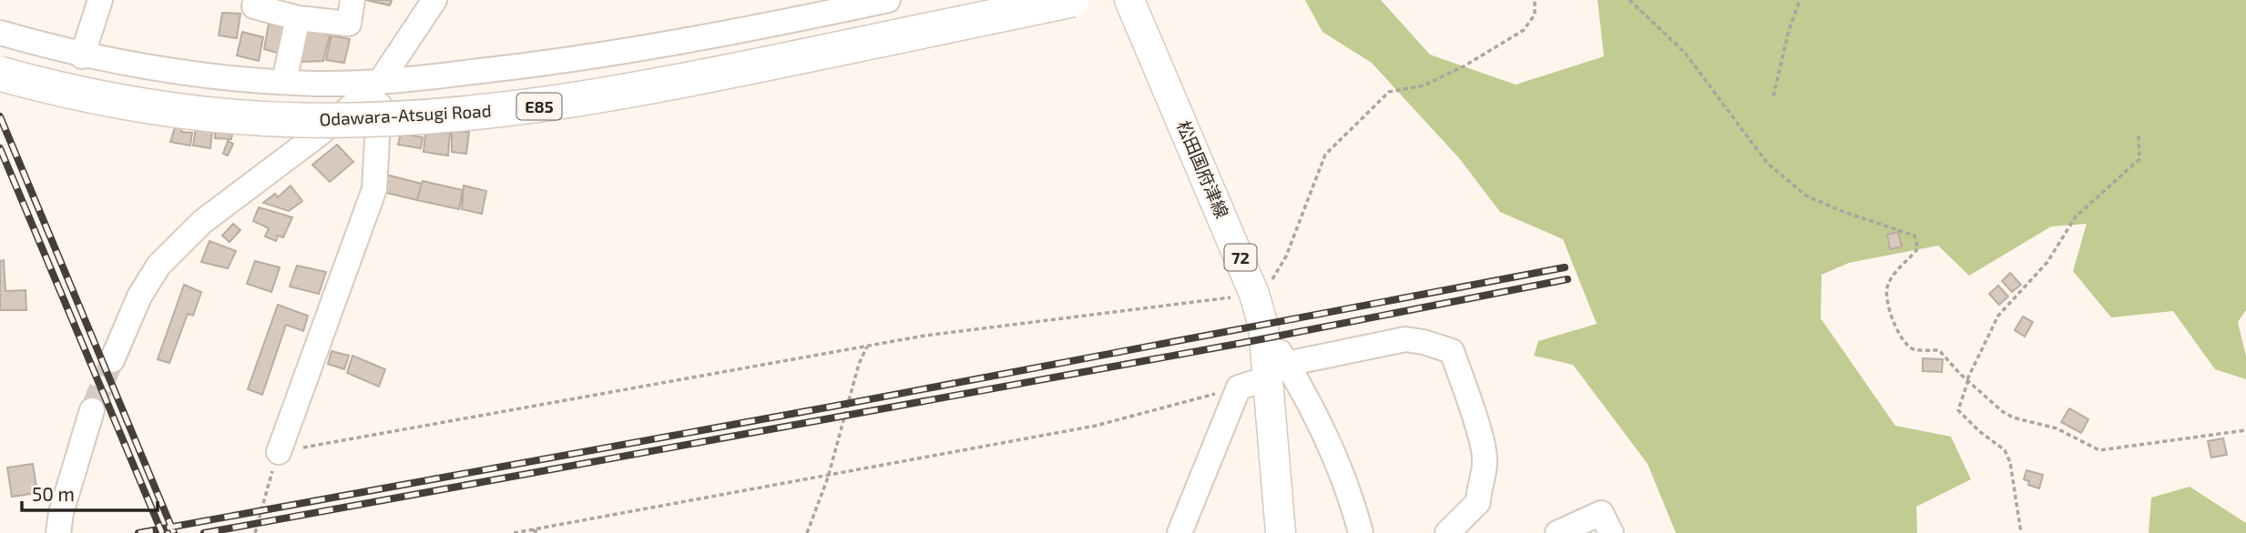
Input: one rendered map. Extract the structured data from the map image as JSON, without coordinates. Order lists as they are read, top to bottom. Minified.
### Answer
{"streets":{"highway":["E85","Odawara-Atsugi Road"],"main road":["松田国府津線","72"]},"scale_bar":"50 m"}
